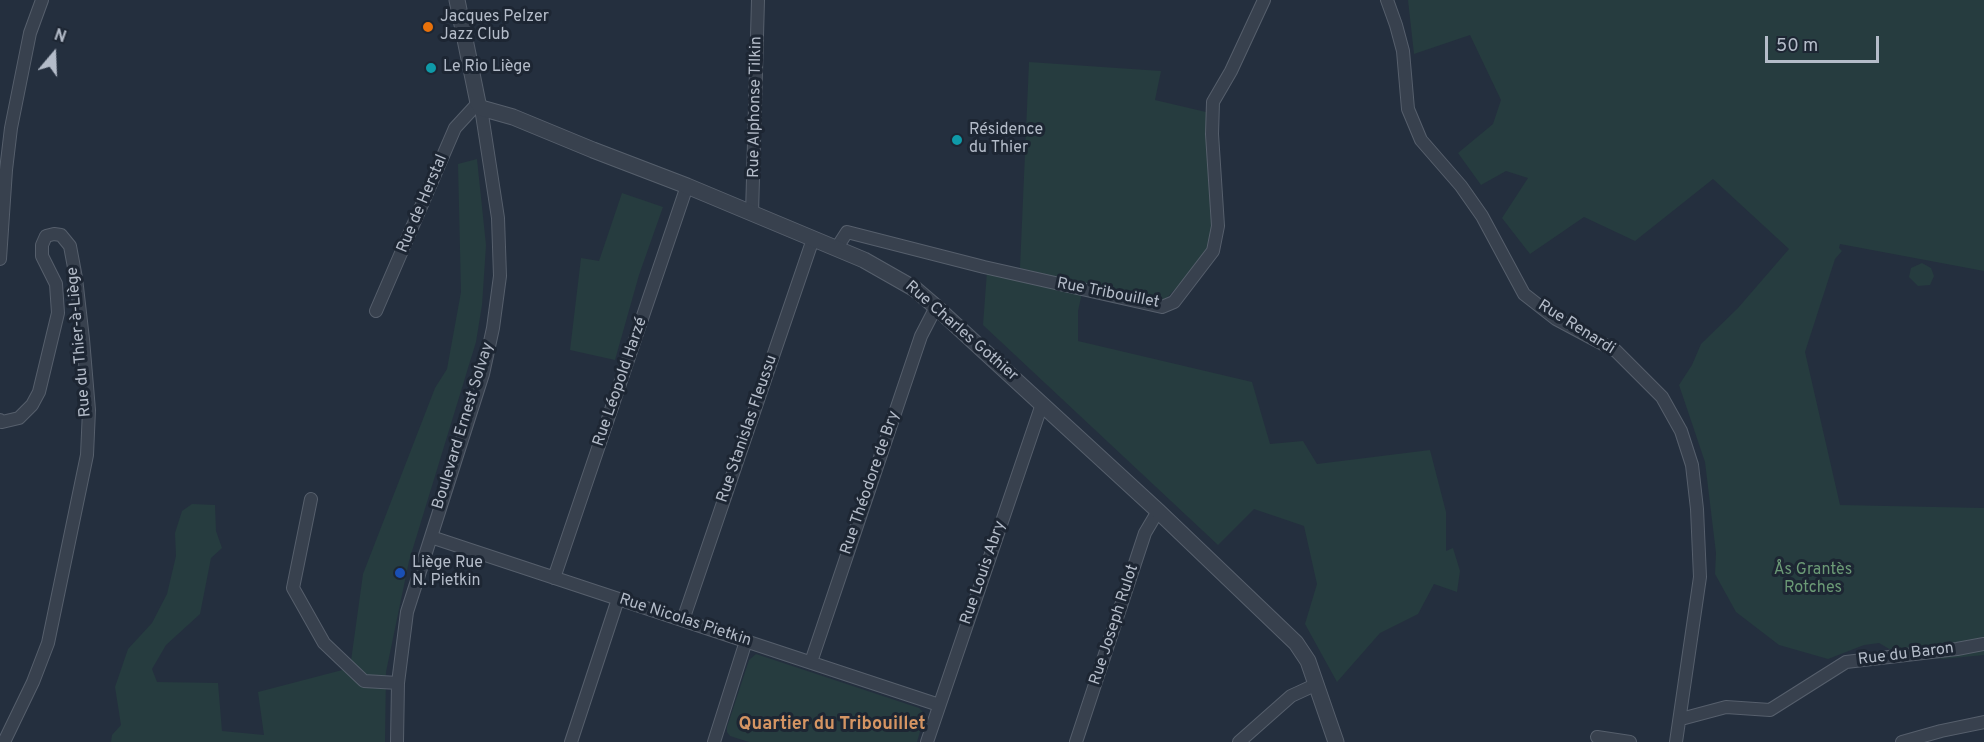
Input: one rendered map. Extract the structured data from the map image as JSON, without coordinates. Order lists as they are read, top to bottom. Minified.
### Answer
{"streets":{"street":["Rue Alphonse Tilkin","Rue de Herstal","Rue Tribouillet","Rue Renardi","Rue Charles Gothier","Rue du Thier-à-Liège","Rue Léopold Harzé","Boulevard Ernest Solvay","Rue Stanislas Fleussu","Rue Théodore de Bry","Rue Louis Abry","Rue Nicolas Pietkin","Rue Joseph Rulot","Rue du Baron"]},"crossings":[["Rue Alphonse Tilkin","Rue Charles Gothier"],["Rue de Herstal","Rue Charles Gothier"],["Rue de Herstal","Boulevard Ernest Solvay"],["Rue Tribouillet","Rue Charles Gothier"],["Rue Renardi","Rue du Baron"],["Rue Charles Gothier","Rue Léopold Harzé"],["Rue Charles Gothier","Boulevard Ernest Solvay"],["Rue Charles Gothier","Rue Stanislas Fleussu"],["Rue Charles Gothier","Rue Théodore de Bry"],["Rue Charles Gothier","Rue Louis Abry"],["Rue Charles Gothier","Rue Joseph Rulot"],["Rue Léopold Harzé","Rue Nicolas Pietkin"],["Boulevard Ernest Solvay","Rue Nicolas Pietkin"],["Rue Stanislas Fleussu","Rue Nicolas Pietkin"],["Rue Théodore de Bry","Rue Nicolas Pietkin"],["Rue Louis Abry","Rue Nicolas Pietkin"]],"districts":["Quartier du Tribouillet"],"parks":["Ås Grantès Rotches"],"places":["Jacques Pelzer Jazz Club","Le Rio Liège","Résidence du Thier","Liège Rue N. Pietkin"],"scale_bar":"50 m","north":"top"}
